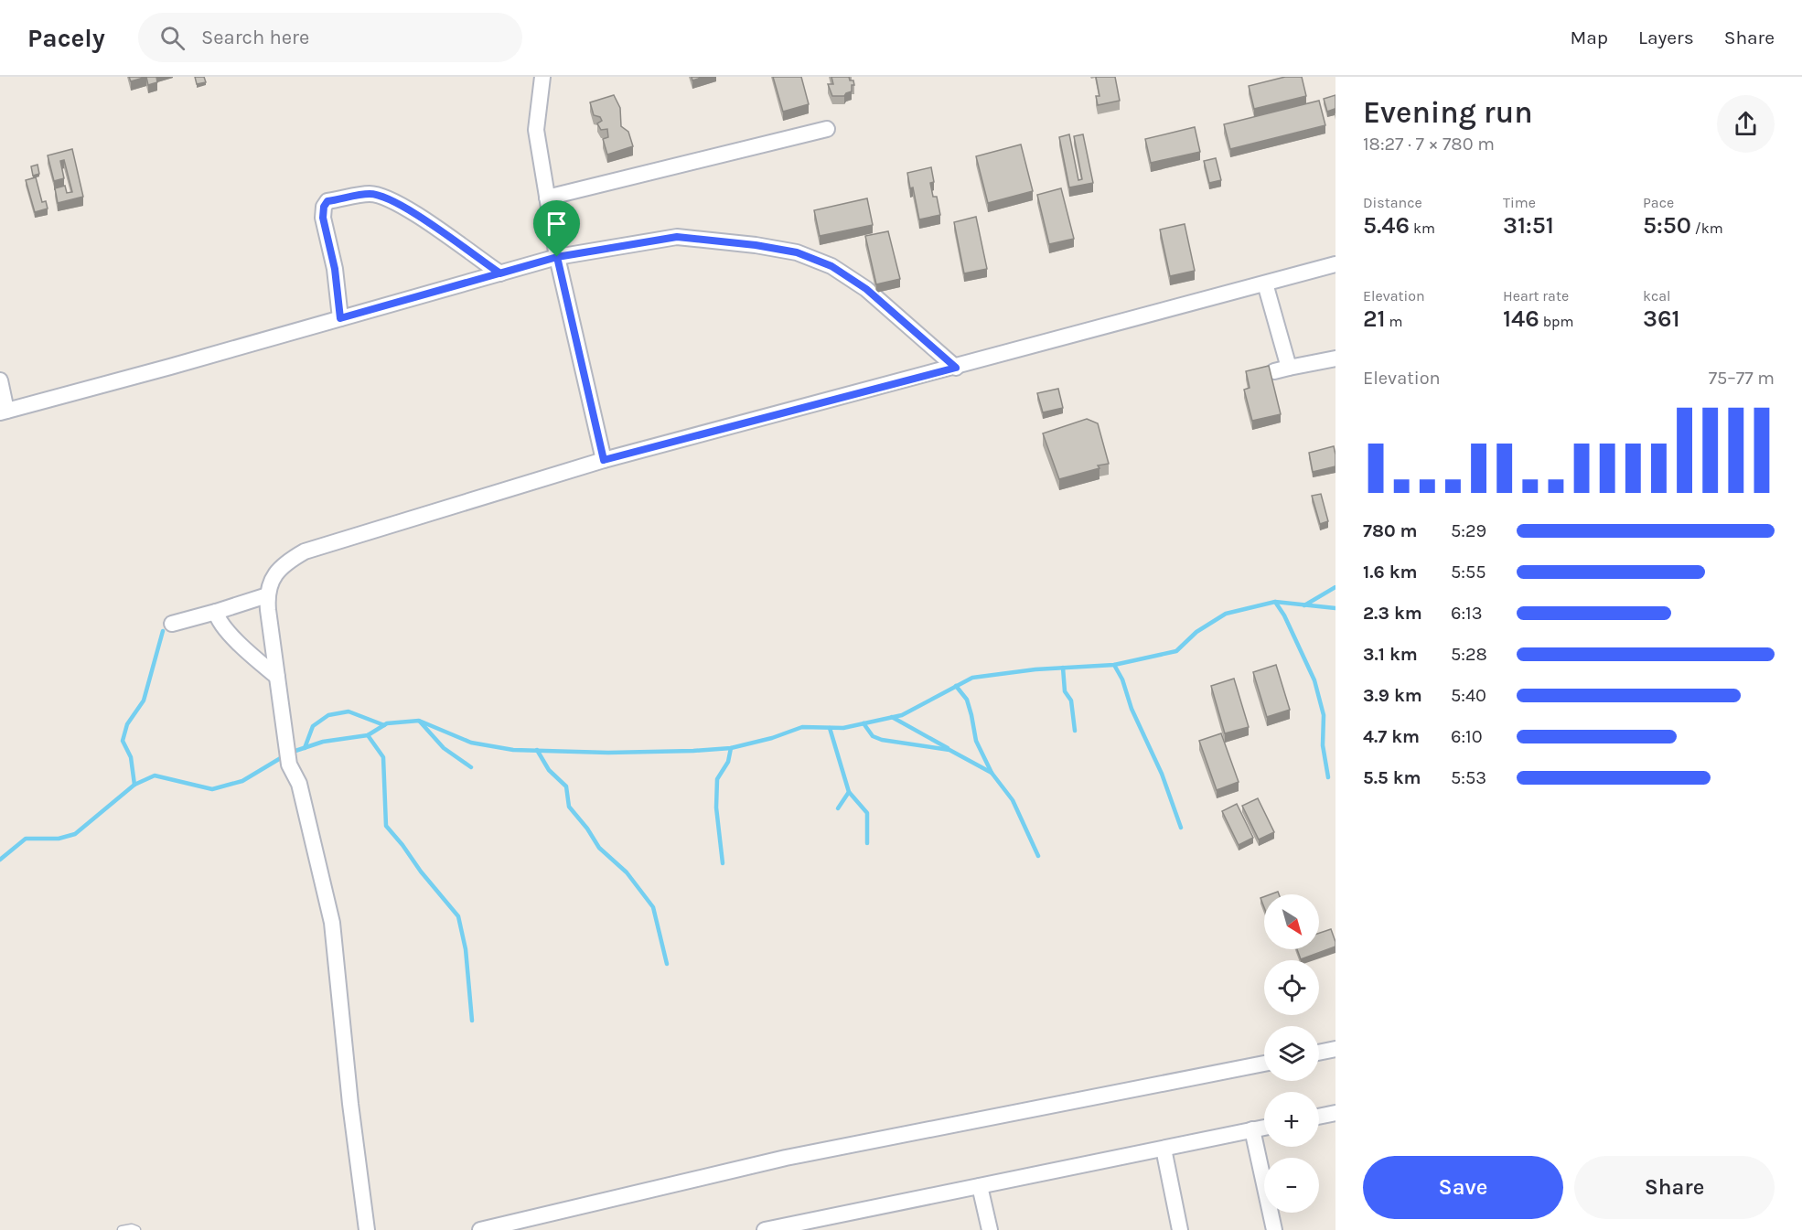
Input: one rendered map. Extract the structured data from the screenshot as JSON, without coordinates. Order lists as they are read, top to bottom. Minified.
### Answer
{"north":"bottom right","page":{"header":"Pacely","search":"Search here","nav":["Map","Layers","Share"],"heading":["Evening run","18:27 · 7 × 780 m"],"stats":[["Distance","5.46 km"],["Time","31:51"],["Pace","5:50 /km"],["Elevation","21 m"],["Heart rate","146 bpm"],["kcal","361"]],"chart":["Elevation","75–77 m"],"list":[{"name":"780 m","note":"5:29"},{"name":"1.6 km","note":"5:55"},{"name":"2.3 km","note":"6:13"},{"name":"3.1 km","note":"5:28"},{"name":"3.9 km","note":"5:40"},{"name":"4.7 km","note":"6:10"},{"name":"5.5 km","note":"5:53"}],"map_buttons":["+","−"],"buttons":["Save","Share"]}}
